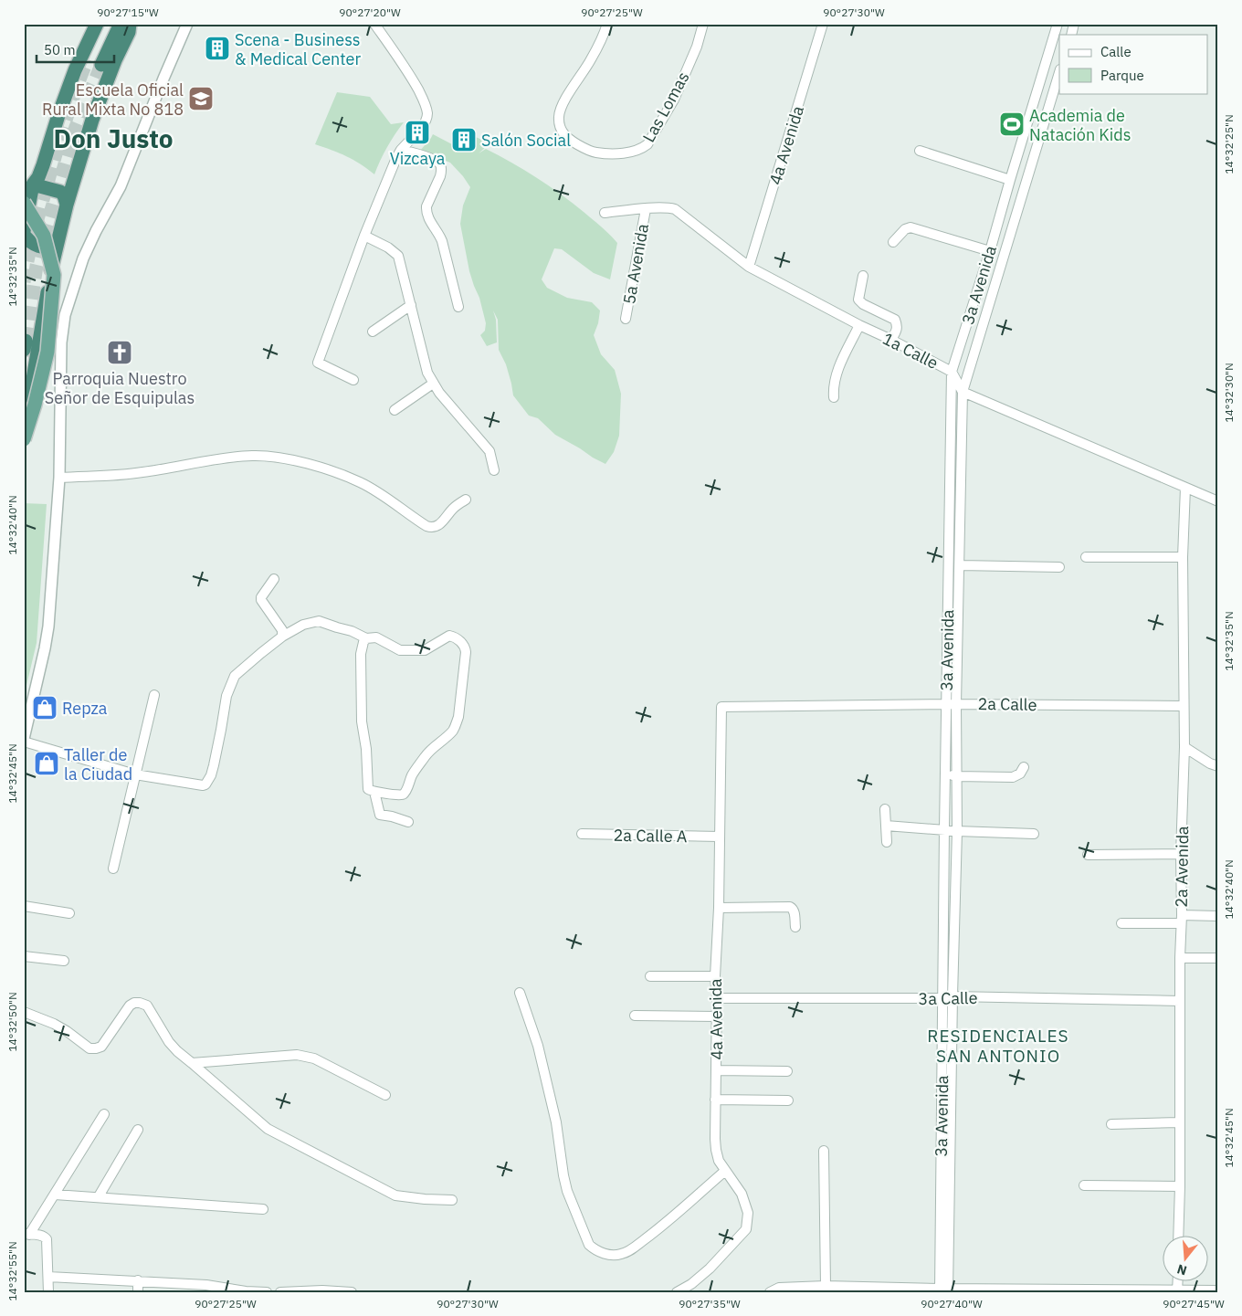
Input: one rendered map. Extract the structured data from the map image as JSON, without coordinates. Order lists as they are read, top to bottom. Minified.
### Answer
{"streets":{"street":["Las Lomas","4a Avenida","5a Avenida","3a Avenida","1a Calle","2a Calle","2a Calle A","2a Avenida","3a Calle"]},"crossings":[["4a Avenida","1a Calle"],["4a Avenida","2a Calle"],["4a Avenida","2a Calle A"],["4a Avenida","3a Calle"],["5a Avenida","1a Calle"],["3a Avenida","1a Calle"],["3a Avenida","2a Calle"],["3a Avenida","3a Calle"],["2a Calle","2a Avenida"],["2a Avenida","3a Calle"]],"districts":["Don Justo","RESIDENCIALES SAN ANTONIO"],"places":{"building":["Scena - Business & Medical Center","Vizcaya","Salón Social"],"school or university":["Escuela Oficial Rural Mixta No 818"],"sports":["Academia de Natación Kids"],"church":["Parroquia Nuestro Señor de Esquipulas"],"shop":["Repza","Taller de la Ciudad"]},"legend":["Calle","Parque"],"scale_bar":"50 m","north":"bottom","coordinates":["90°27'15\"W","90°27'20\"W","90°27'25\"W","90°27'30\"W","14°32'25\"N","14°32'35\"N","14°32'30\"N","14°32'40\"N","14°32'45\"N","14°32'50\"N","14°32'55\"N","90°27'35\"W","90°27'40\"W","90°27'45\"W"]}
